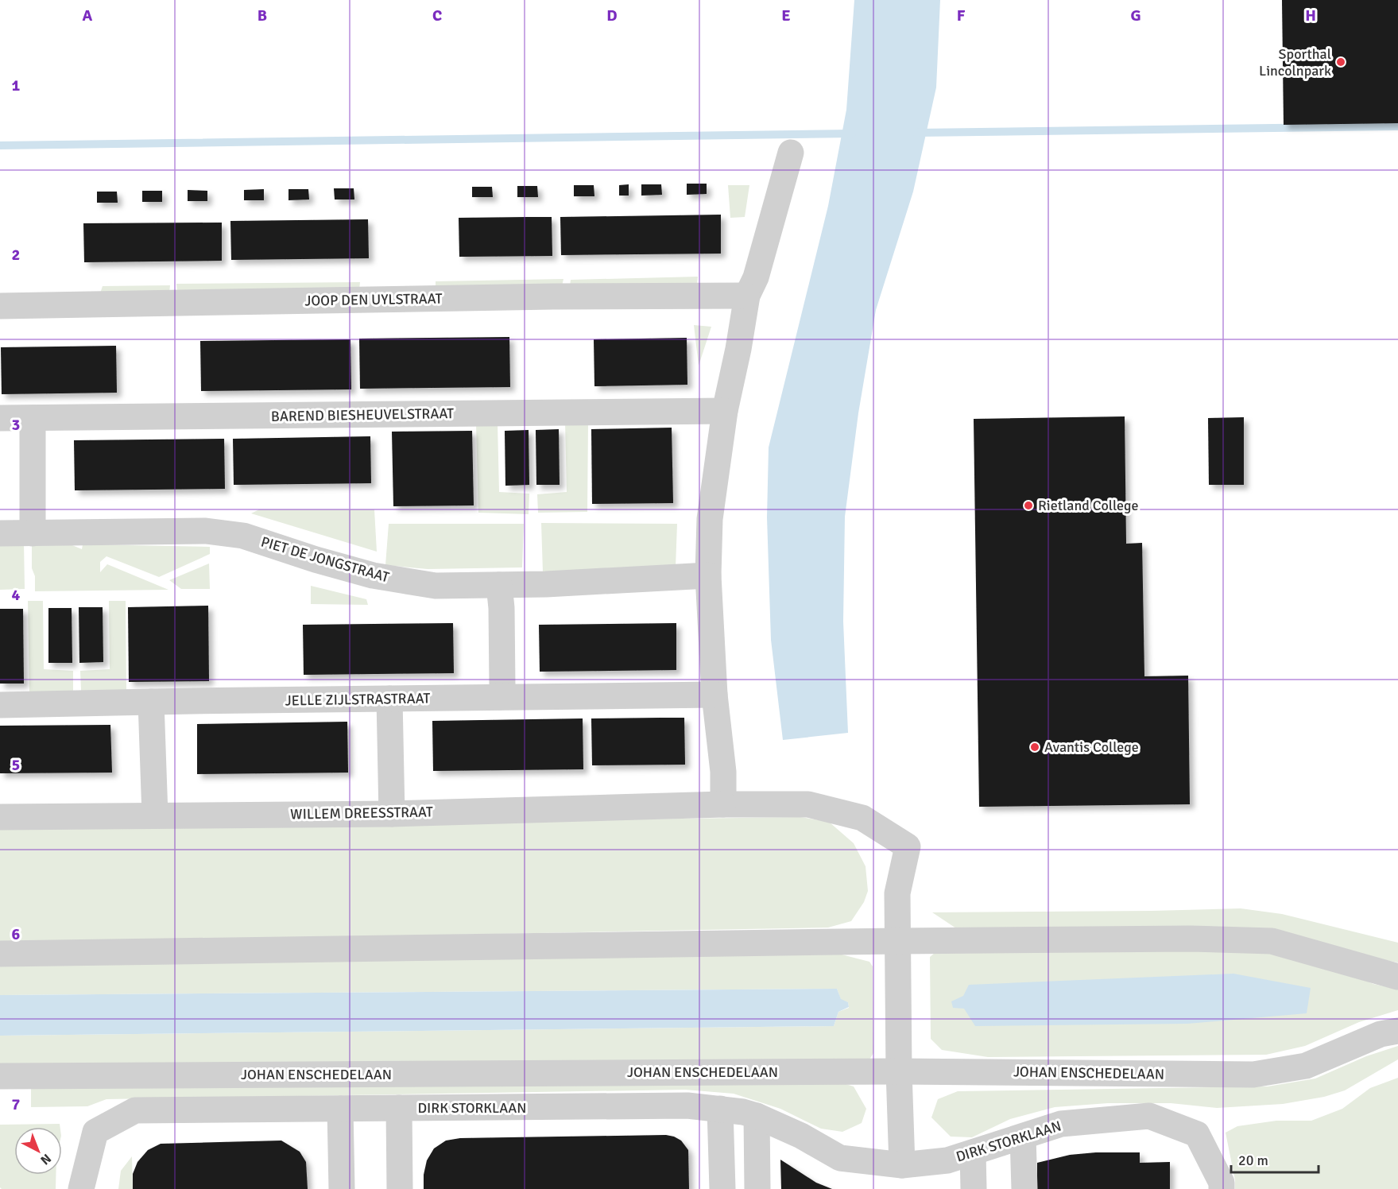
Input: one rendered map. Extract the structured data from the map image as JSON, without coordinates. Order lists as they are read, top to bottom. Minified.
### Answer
{"streets":{"street":["JOOP DEN UYLSTRAAT","BAREND BIESHEUVELSTRAAT","PIET DE JONGSTRAAT","JELLE ZIJLSTRASTRAAT","WILLEM DREESSTRAAT","JOHAN ENSCHEDELAAN","DIRK STORKLAAN"]},"places":["Sporthal Lincolnpark","Rietland College","Avantis College"],"scale_bar":"20 m","north":"bottom right","grid":{"columns":["A","B","C","D","E","F","G","H"],"rows":["1","2","3","4","5","6","7"]}}
